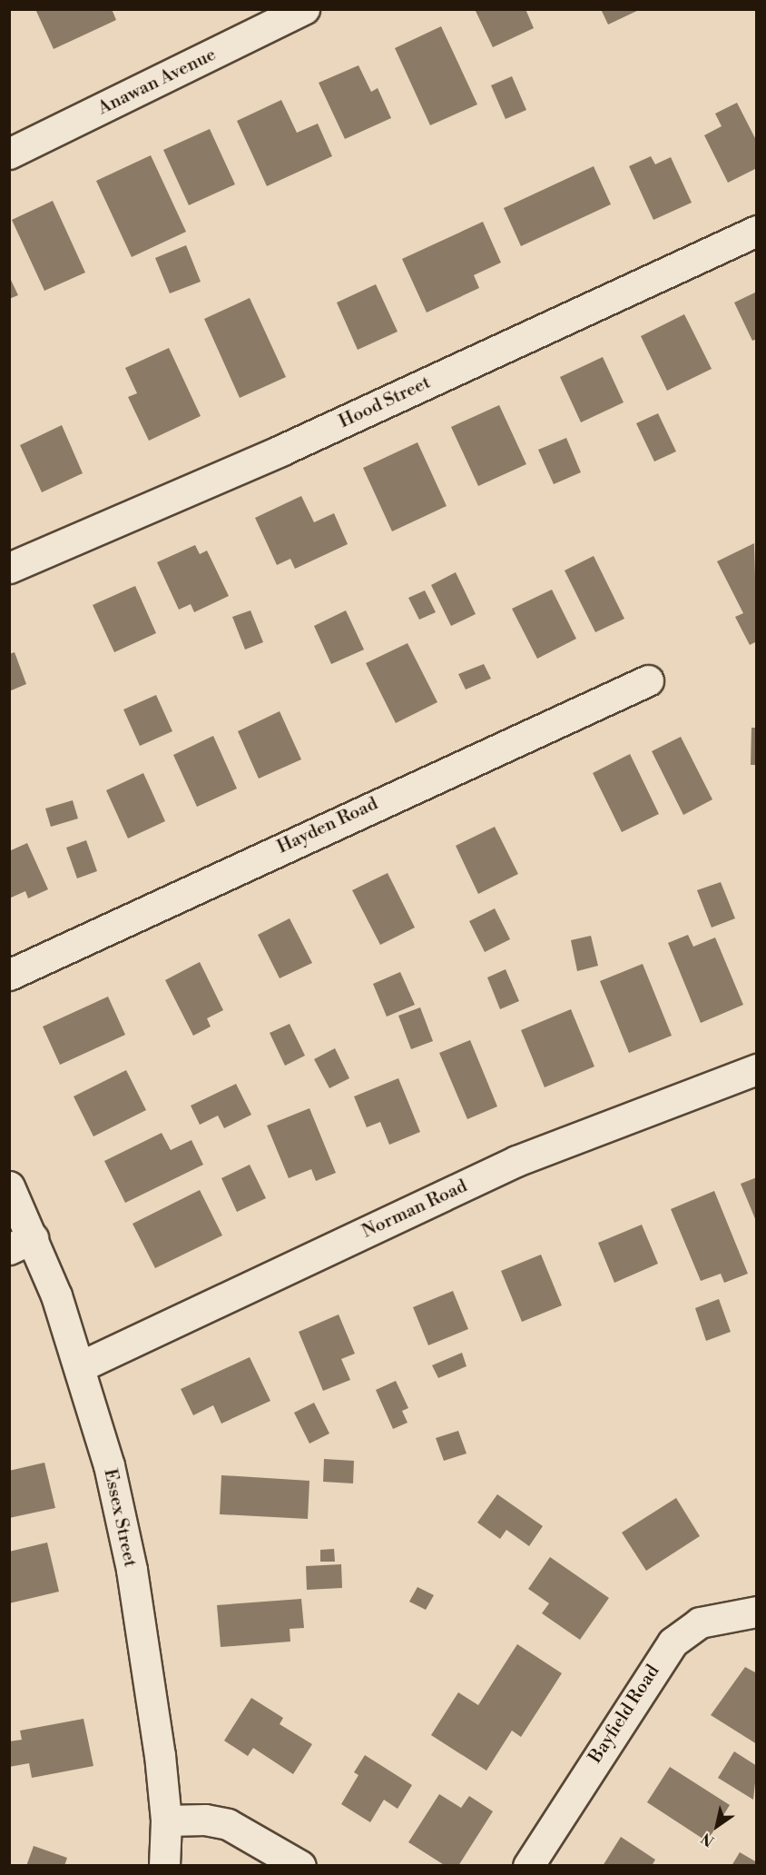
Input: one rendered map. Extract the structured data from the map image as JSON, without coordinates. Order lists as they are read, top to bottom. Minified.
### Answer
{"streets":{"street":["Anawan Avenue","Hood Street","Hayden Road","Norman Road","Essex Street","Bayfield Road"]},"crossings":[["Norman Road","Essex Street"]],"north":"bottom left"}
